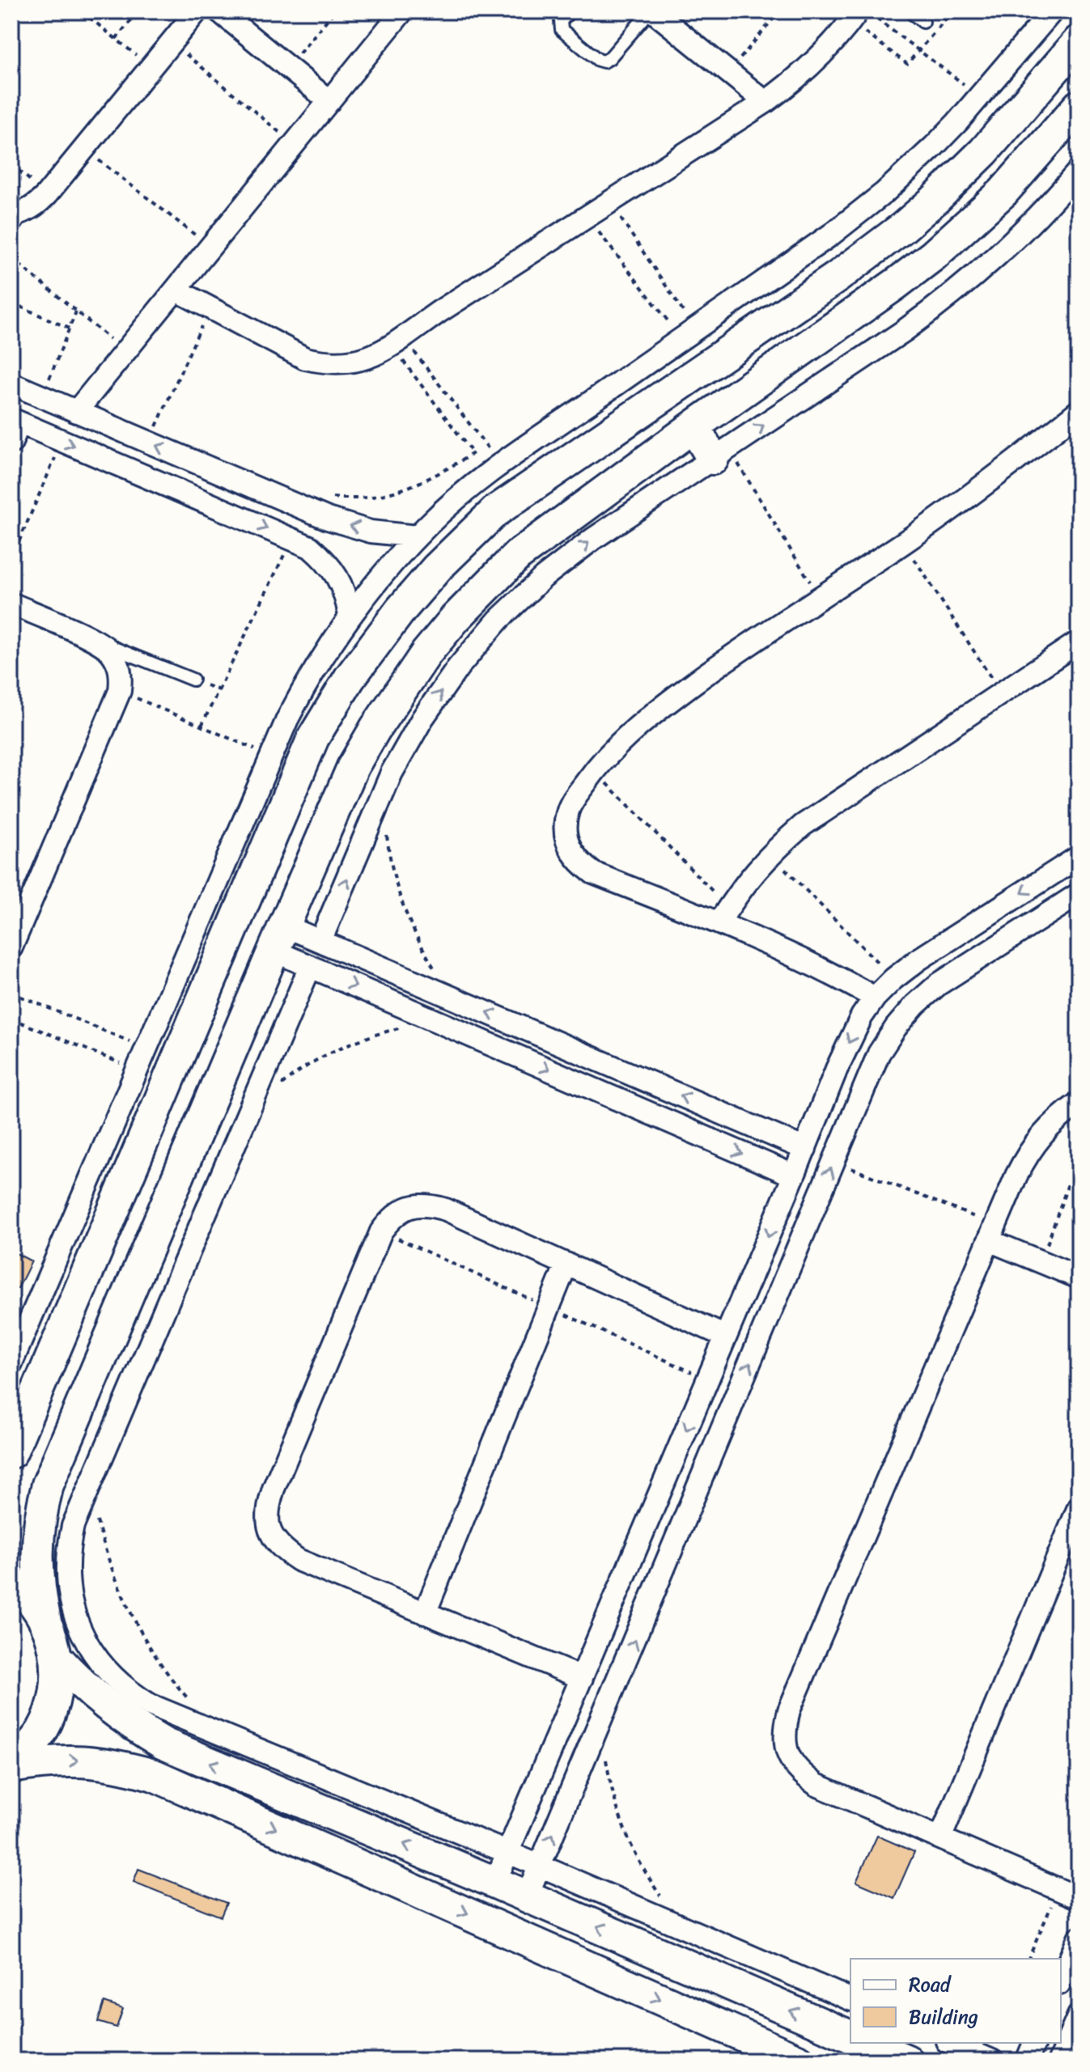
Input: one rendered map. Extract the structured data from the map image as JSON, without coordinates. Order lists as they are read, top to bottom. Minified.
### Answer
{"legend":["Road","Building"]}
